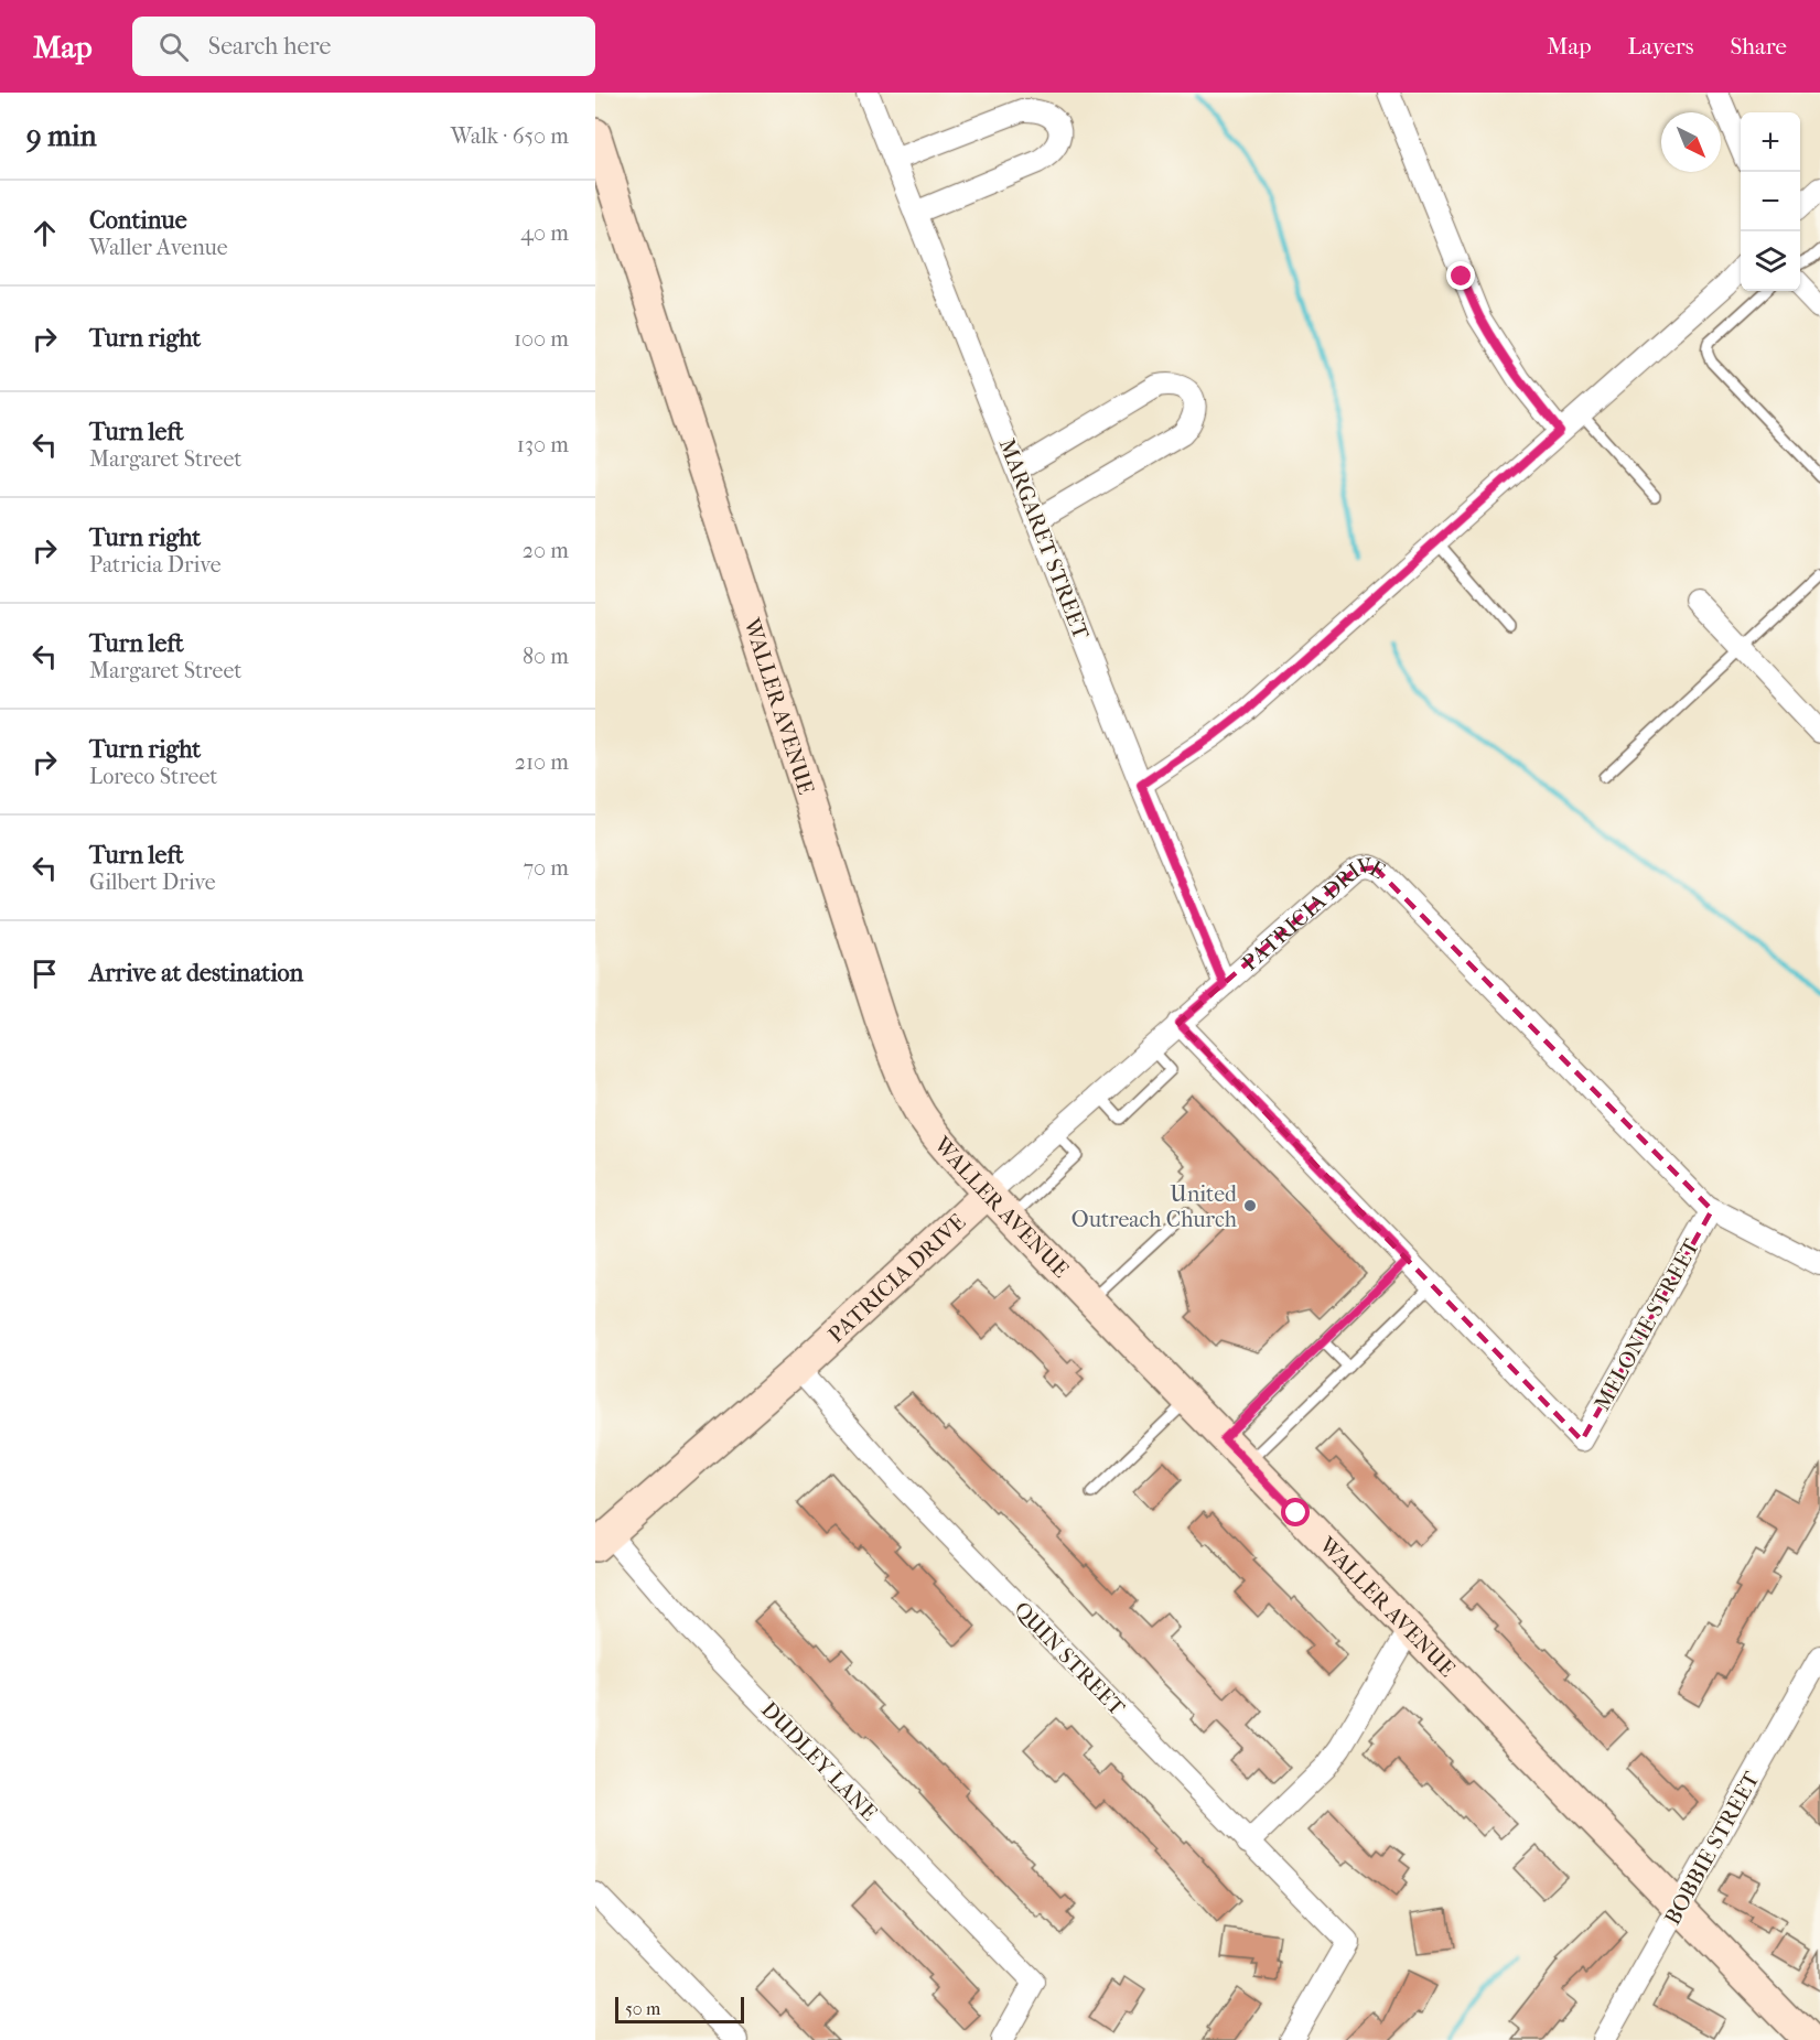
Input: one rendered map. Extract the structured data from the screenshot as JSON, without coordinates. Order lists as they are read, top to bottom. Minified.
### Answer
{"streets":{"street":["MARGARET STREET","WALLER AVENUE","PATRICIA DRIVE","MELONIE STREET","QUIN STREET","DUDLEY LANE","BOBBIE STREET"]},"crossings":[["MARGARET STREET","PATRICIA DRIVE"],["WALLER AVENUE","PATRICIA DRIVE"],["WALLER AVENUE","BOBBIE STREET"],["PATRICIA DRIVE","MELONIE STREET"],["PATRICIA DRIVE","QUIN STREET"],["PATRICIA DRIVE","DUDLEY LANE"]],"places":["United Outreach Church"],"scale_bar":"50 m","north":"bottom right","page":{"header":"Map","search":"Search here","nav":["Map","Layers","Share"],"heading":["9 min","Walk · 650 m"],"map_buttons":["+","−"],"list":[["Continue","Waller Avenue","40 m"],["Turn right","100 m"],["Turn left","Margaret Street","130 m"],["Turn right","Patricia Drive","20 m"],["Turn left","Margaret Street","80 m"],["Turn right","Loreco Street","210 m"],["Turn left","Gilbert Drive","70 m"],"Arrive at destination"],"scale":"50 m"}}
